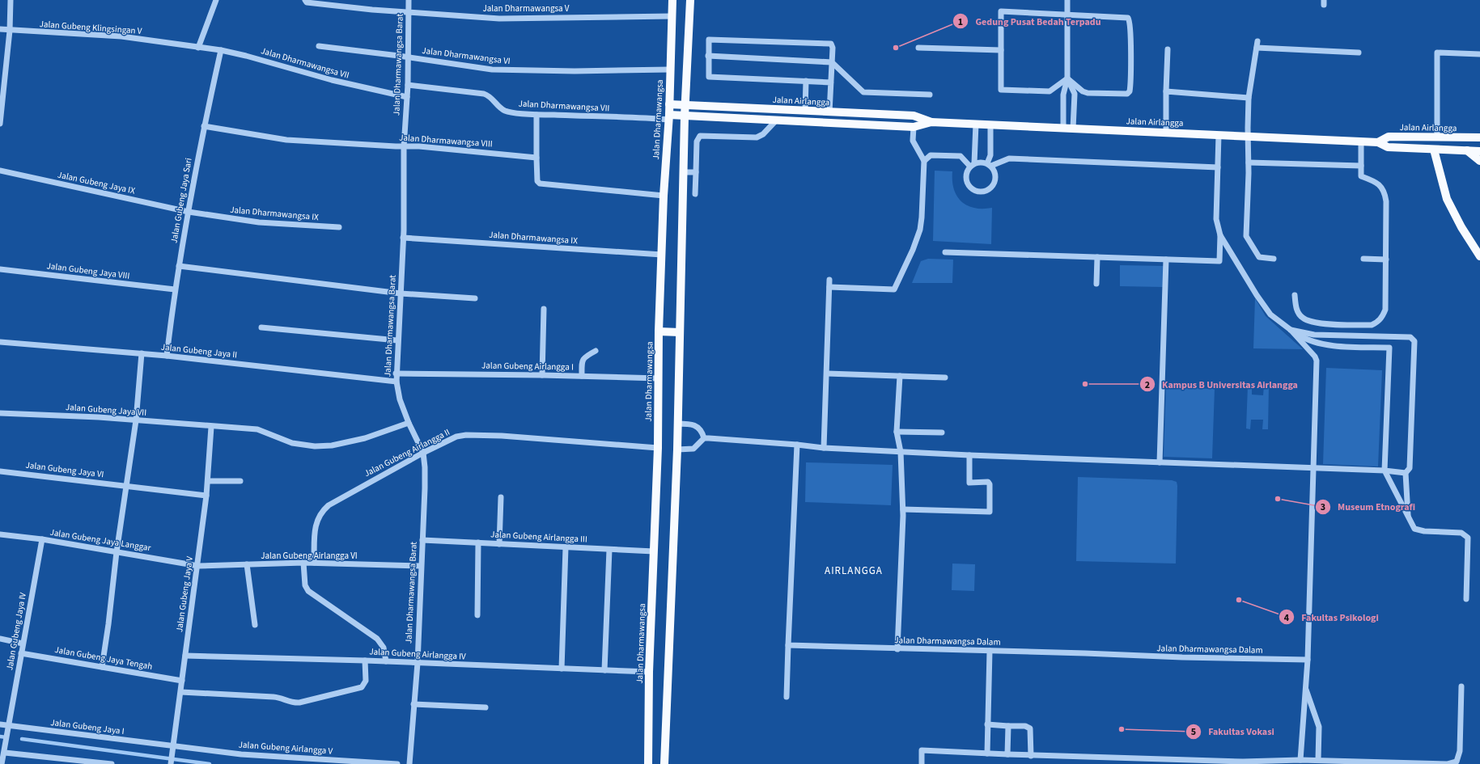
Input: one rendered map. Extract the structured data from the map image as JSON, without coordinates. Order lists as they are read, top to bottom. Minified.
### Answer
{"streets":{"main road":["Jalan Airlangga","Jalan Dharmawangsa"],"street":["Jalan Dharmawangsa V","Jalan Gubeng Klingsingan V","Jalan Dharmawangsa VI","Jalan Dharmawangsa VII","Jalan Dharmawangsa Barat","Jalan Dharmawangsa VIII","Jalan Gubeng Jaya IX","Jalan Gubeng Jaya Sari","Jalan Dharmawangsa IX","Jalan Gubeng Jaya VIII","Jalan Gubeng Jaya II","Jalan Gubeng Airlangga I","Jalan Gubeng Jaya VII","Jalan Gubeng Airlangga II","Jalan Gubeng Jaya VI","Jalan Gubeng Airlangga III","Jalan Gubeng Jaya Langgar","Jalan Gubeng Airlangga VI","Jalan Gubeng Jaya V","Jalan Gubeng Jaya IV","Jalan Dharmawangsa Dalam","Jalan Gubeng Airlangga IV","Jalan Gubeng Jaya Tengah","Jalan Gubeng Jaya I","Jalan Gubeng Airlangga V"]},"crossings":[["Jalan Dharmawangsa V","Jalan Dharmawangsa Barat"],["Jalan Dharmawangsa V","Jalan Dharmawangsa"],["Jalan Gubeng Klingsingan V","Jalan Dharmawangsa VII"],["Jalan Dharmawangsa VI","Jalan Dharmawangsa Barat"],["Jalan Dharmawangsa VI","Jalan Dharmawangsa"],["Jalan Dharmawangsa VII","Jalan Dharmawangsa Barat"],["Jalan Dharmawangsa VII","Jalan Airlangga"],["Jalan Dharmawangsa VII","Jalan Dharmawangsa"],["Jalan Dharmawangsa VII","Jalan Gubeng Jaya Sari"],["Jalan Dharmawangsa Barat","Jalan Dharmawangsa VIII"],["Jalan Dharmawangsa Barat","Jalan Dharmawangsa IX"],["Jalan Dharmawangsa Barat","Jalan Gubeng Jaya II"],["Jalan Dharmawangsa Barat","Jalan Gubeng Airlangga I"],["Jalan Dharmawangsa Barat","Jalan Gubeng Jaya VII"],["Jalan Dharmawangsa Barat","Jalan Gubeng Airlangga II"],["Jalan Dharmawangsa Barat","Jalan Gubeng Airlangga III"],["Jalan Dharmawangsa Barat","Jalan Gubeng Airlangga VI"],["Jalan Dharmawangsa Barat","Jalan Gubeng Airlangga IV"],["Jalan Airlangga","Jalan Dharmawangsa"],["Jalan Dharmawangsa","Jalan Dharmawangsa IX"],["Jalan Dharmawangsa","Jalan Gubeng Airlangga I"],["Jalan Dharmawangsa","Jalan Gubeng Airlangga II"],["Jalan Dharmawangsa","Jalan Gubeng Airlangga III"],["Jalan Dharmawangsa","Jalan Gubeng Airlangga IV"],["Jalan Dharmawangsa VIII","Jalan Gubeng Jaya Sari"],["Jalan Gubeng Jaya IX","Jalan Gubeng Jaya Sari"],["Jalan Gubeng Jaya IX","Jalan Dharmawangsa IX"],["Jalan Gubeng Jaya Sari","Jalan Dharmawangsa IX"],["Jalan Gubeng Jaya Sari","Jalan Gubeng Jaya VIII"],["Jalan Gubeng Jaya Sari","Jalan Gubeng Jaya II"],["Jalan Gubeng Jaya VII","Jalan Gubeng Jaya V"],["Jalan Gubeng Airlangga II","Jalan Gubeng Airlangga VI"],["Jalan Gubeng Jaya VI","Jalan Gubeng Jaya V"],["Jalan Gubeng Jaya Langgar","Jalan Gubeng Airlangga VI"],["Jalan Gubeng Jaya Langgar","Jalan Gubeng Jaya V"],["Jalan Gubeng Jaya Langgar","Jalan Gubeng Jaya IV"],["Jalan Gubeng Airlangga VI","Jalan Gubeng Jaya V"],["Jalan Gubeng Jaya V","Jalan Gubeng Airlangga IV"],["Jalan Gubeng Jaya V","Jalan Gubeng Jaya Tengah"],["Jalan Gubeng Jaya V","Jalan Gubeng Jaya I"],["Jalan Gubeng Jaya V","Jalan Gubeng Airlangga V"],["Jalan Gubeng Jaya IV","Jalan Gubeng Jaya Tengah"],["Jalan Gubeng Jaya IV","Jalan Gubeng Jaya I"],["Jalan Gubeng Jaya I","Jalan Gubeng Airlangga V"]],"districts":["AIRLANGGA"],"places":["Gedung Pusat Bedah Terpadu","Kampus B Universitas Airlangga","Museum Etnografi","Fakultas Psikologi","Fakultas Vokasi"]}
